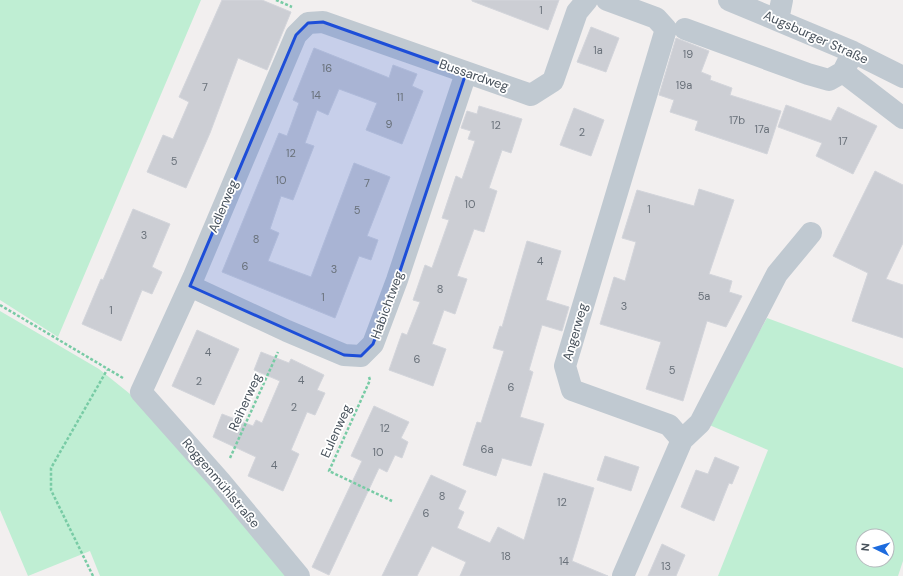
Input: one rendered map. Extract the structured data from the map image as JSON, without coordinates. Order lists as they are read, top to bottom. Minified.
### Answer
{"streets":{"street":["Augsburger Straße","Bussardweg","Adlerweg","Habichtweg","Angerweg","Roggenmühlstraße"],"path":["Reiherweg","Eulenweg"]},"crossings":[["Bussardweg","Adlerweg"],["Bussardweg","Habichtweg"],["Adlerweg","Roggenmühlstraße"],["Habichtweg","Eulenweg"],["Reiherweg","Roggenmühlstraße"]],"house_numbers":["1","1a","19","16","19a","7","14","11","17b","9","12","17a","2","17","12","5","10","7","10","1","5","3","8","4","6","3","8","5a","1","3","1","4","6","5","4","2","6","2","12","6a","10","4","8","12","6","18","14","13"],"north":"left"}
